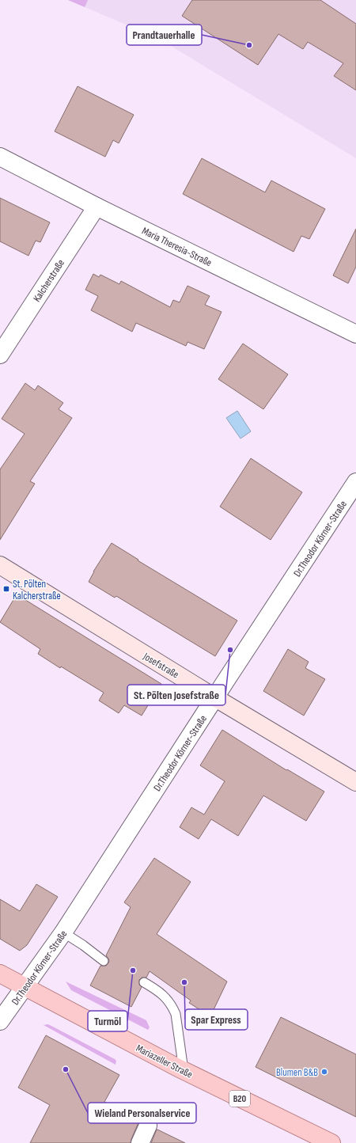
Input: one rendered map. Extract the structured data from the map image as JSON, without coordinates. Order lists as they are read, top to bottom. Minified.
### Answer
{"streets":{"main road":["Mariazeller Straße","B20"],"street":["Maria Theresia-Straße","Kalcherstraße","Dr.Theodor Körner-Straße","Josefstraße"]},"crossings":[["Maria Theresia-Straße","Kalcherstraße"],["Dr.Theodor Körner-Straße","Josefstraße"],["Dr.Theodor Körner-Straße","Mariazeller Straße"]],"places":{"other":["Prandtauerhalle","St. Pölten Josefstraße","Turmöl","Spar Express","Wieland Personalservice","Blumen B&B"],"transit":["St. Pölten Kalcherstraße"]}}
